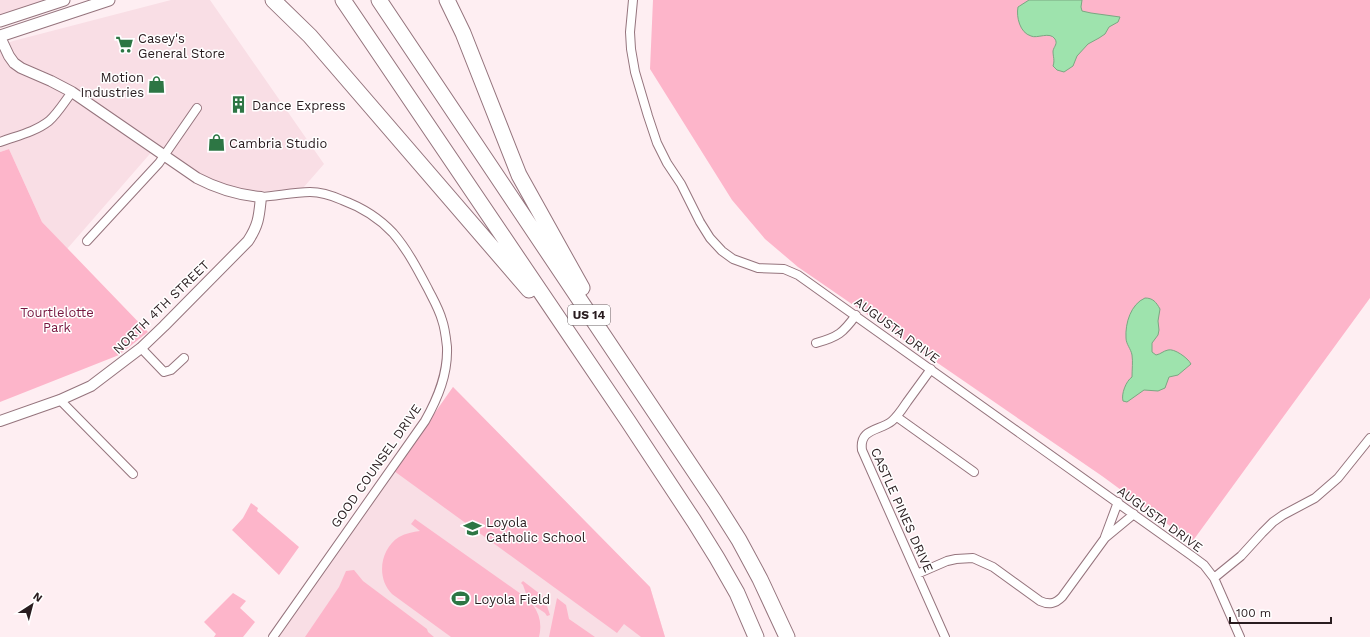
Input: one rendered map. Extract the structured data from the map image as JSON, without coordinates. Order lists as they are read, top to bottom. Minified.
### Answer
{"streets":{"highway":["US 14"],"street":["NORTH 4TH STREET","AUGUSTA DRIVE","GOOD COUNSEL DRIVE","CASTLE PINES DRIVE"]},"crossings":[["NORTH 4TH STREET","GOOD COUNSEL DRIVE"],["AUGUSTA DRIVE","CASTLE PINES DRIVE"]],"parks":["Tourtlelotte Park"],"places":{"supermarket":["Casey's General Store"],"shop":["Motion Industries","Cambria Studio"],"building":["Dance Express"],"school or university":["Loyola Catholic School"],"sports":["Loyola Field"]},"scale_bar":"100 m","north":"top right"}
